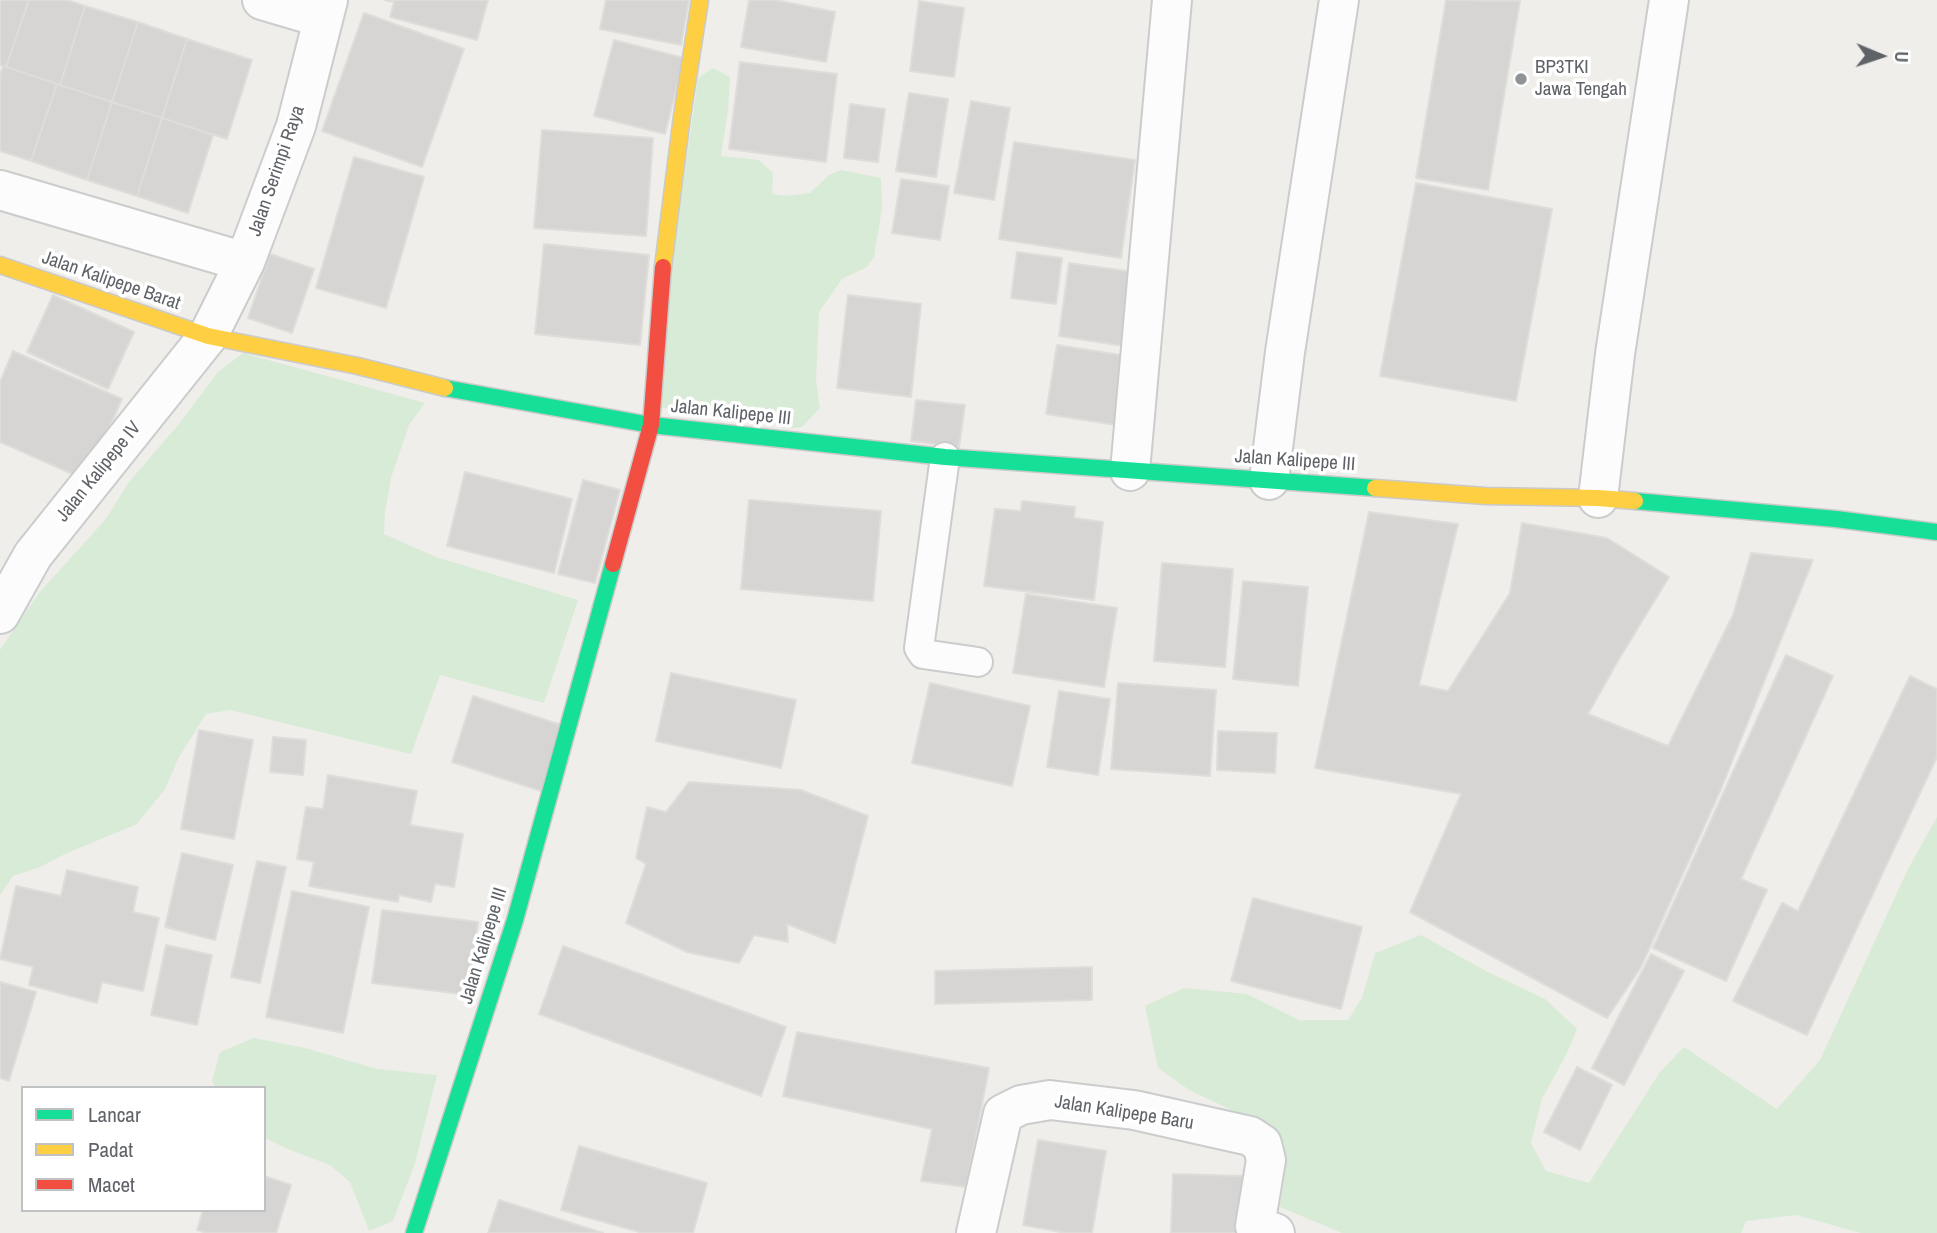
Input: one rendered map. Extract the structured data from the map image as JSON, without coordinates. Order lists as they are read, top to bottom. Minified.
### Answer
{"streets":{"street":["Jalan Serimpi Raya","Jalan Kalipepe Barat","Jalan Kalipepe III","Jalan Kalipepe IV","Jalan Kalipepe Baru"]},"crossings":[["Jalan Serimpi Raya","Jalan Kalipepe Barat"],["Jalan Serimpi Raya","Jalan Kalipepe III"],["Jalan Serimpi Raya","Jalan Kalipepe IV"],["Jalan Kalipepe Barat","Jalan Kalipepe III"],["Jalan Kalipepe Barat","Jalan Kalipepe IV"],["Jalan Kalipepe III","Jalan Kalipepe IV"]],"places":["BP3TKI Jawa Tengah"],"legend":["Lancar","Padat","Macet"],"north":"right"}
